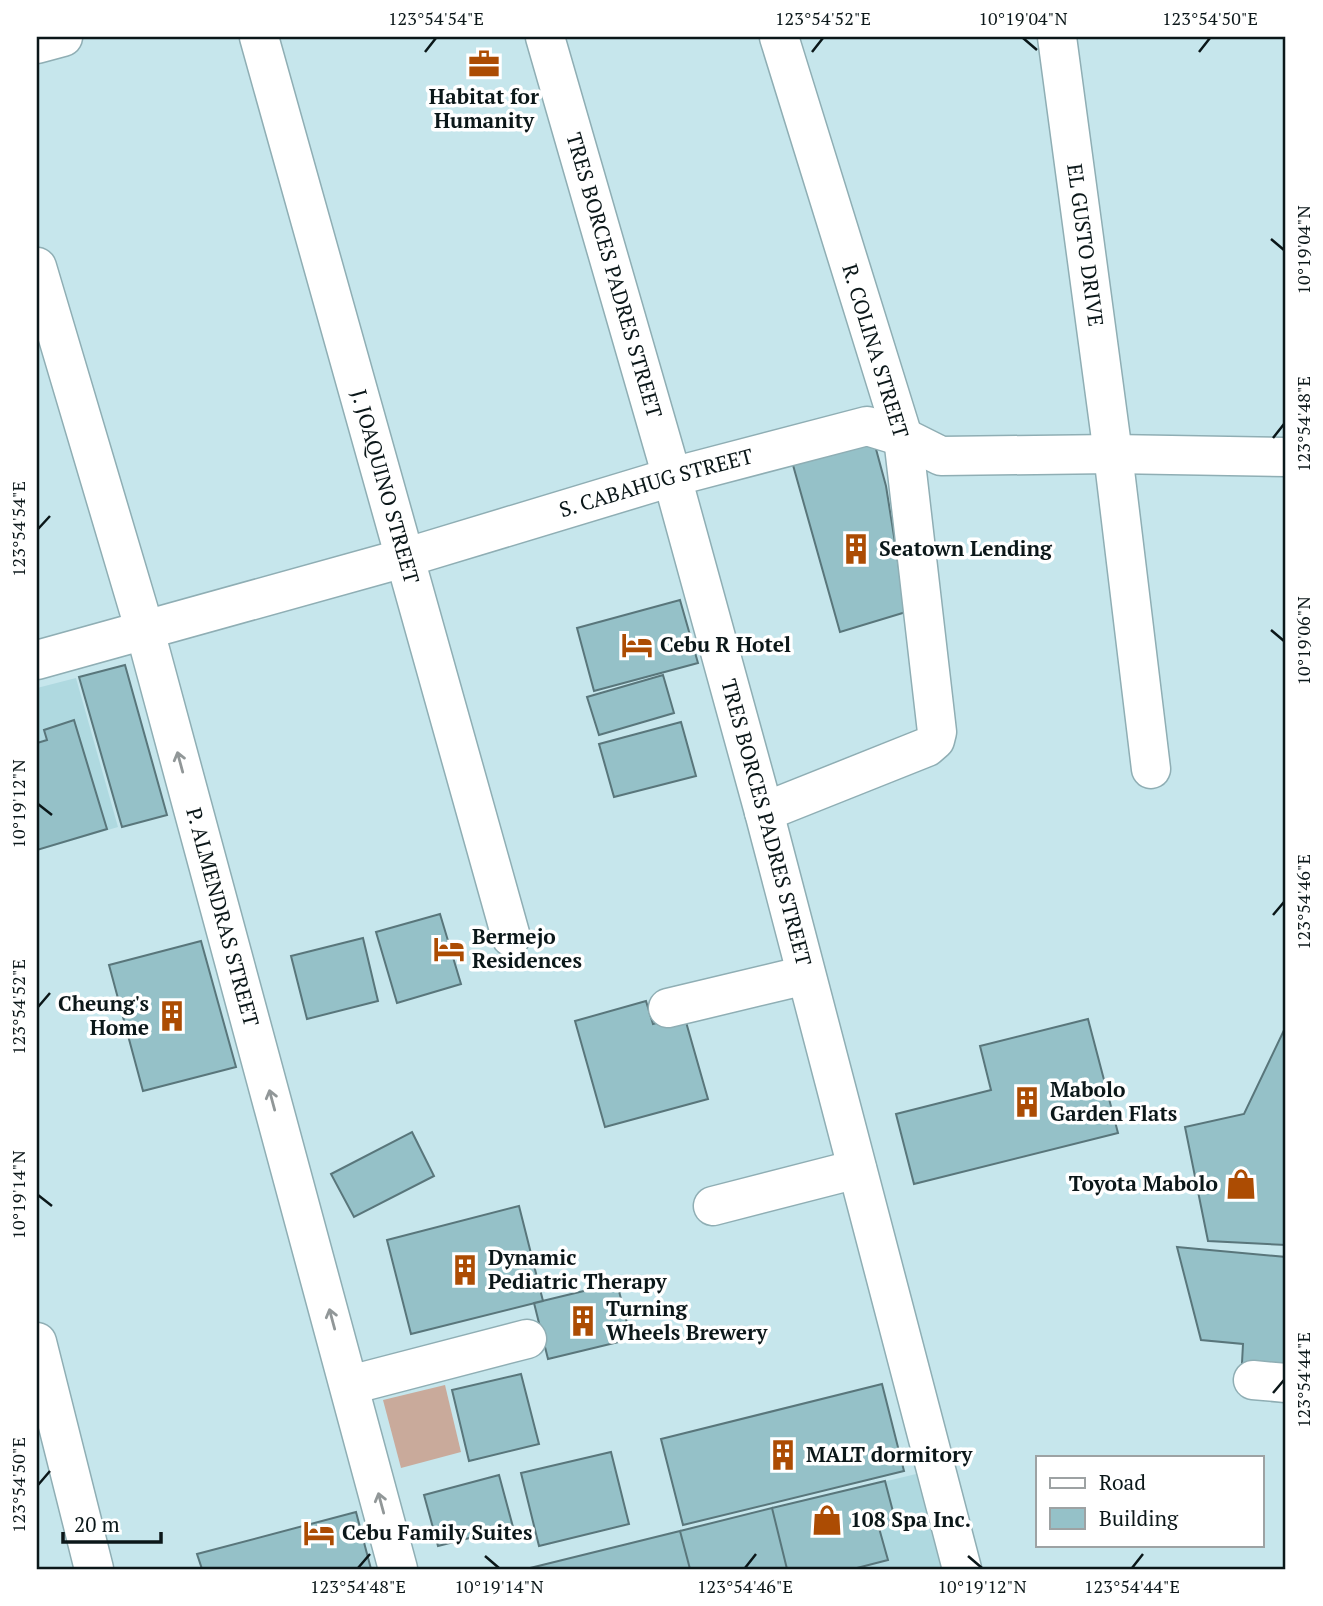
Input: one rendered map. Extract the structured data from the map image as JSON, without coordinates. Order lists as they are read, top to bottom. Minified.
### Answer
{"streets":{"street":["EL GUSTO DRIVE","TRES BORCES PADRES STREET","R. COLINA STREET","S. CABAHUG STREET","J. JOAQUINO STREET","P. ALMENDRAS STREET"]},"crossings":[["EL GUSTO DRIVE","S. CABAHUG STREET"],["TRES BORCES PADRES STREET","R. COLINA STREET"],["TRES BORCES PADRES STREET","S. CABAHUG STREET"],["R. COLINA STREET","S. CABAHUG STREET"],["S. CABAHUG STREET","J. JOAQUINO STREET"],["S. CABAHUG STREET","P. ALMENDRAS STREET"]],"one_way":["P. ALMENDRAS STREET"],"places":{"office":["Habitat for Humanity"],"building":["Seatown Lending","Cheung's Home","Mabolo Garden Flats","Dynamic Pediatric Therapy","Turning Wheels Brewery","MALT dormitory"],"hotel":["Cebu R Hotel","Bermejo Residences","Cebu Family Suites"],"shop":["Toyota Mabolo","108 Spa Inc."]},"legend":["Road","Building"],"scale_bar":"20 m","coordinates":["123°54'54\"E","123°54'52\"E","10°19'04\"N","123°54'50\"E","123°54'48\"E","10°19'06\"N","10°19'12\"N","123°54'46\"E","10°19'14\"N","123°54'44\"E"]}
